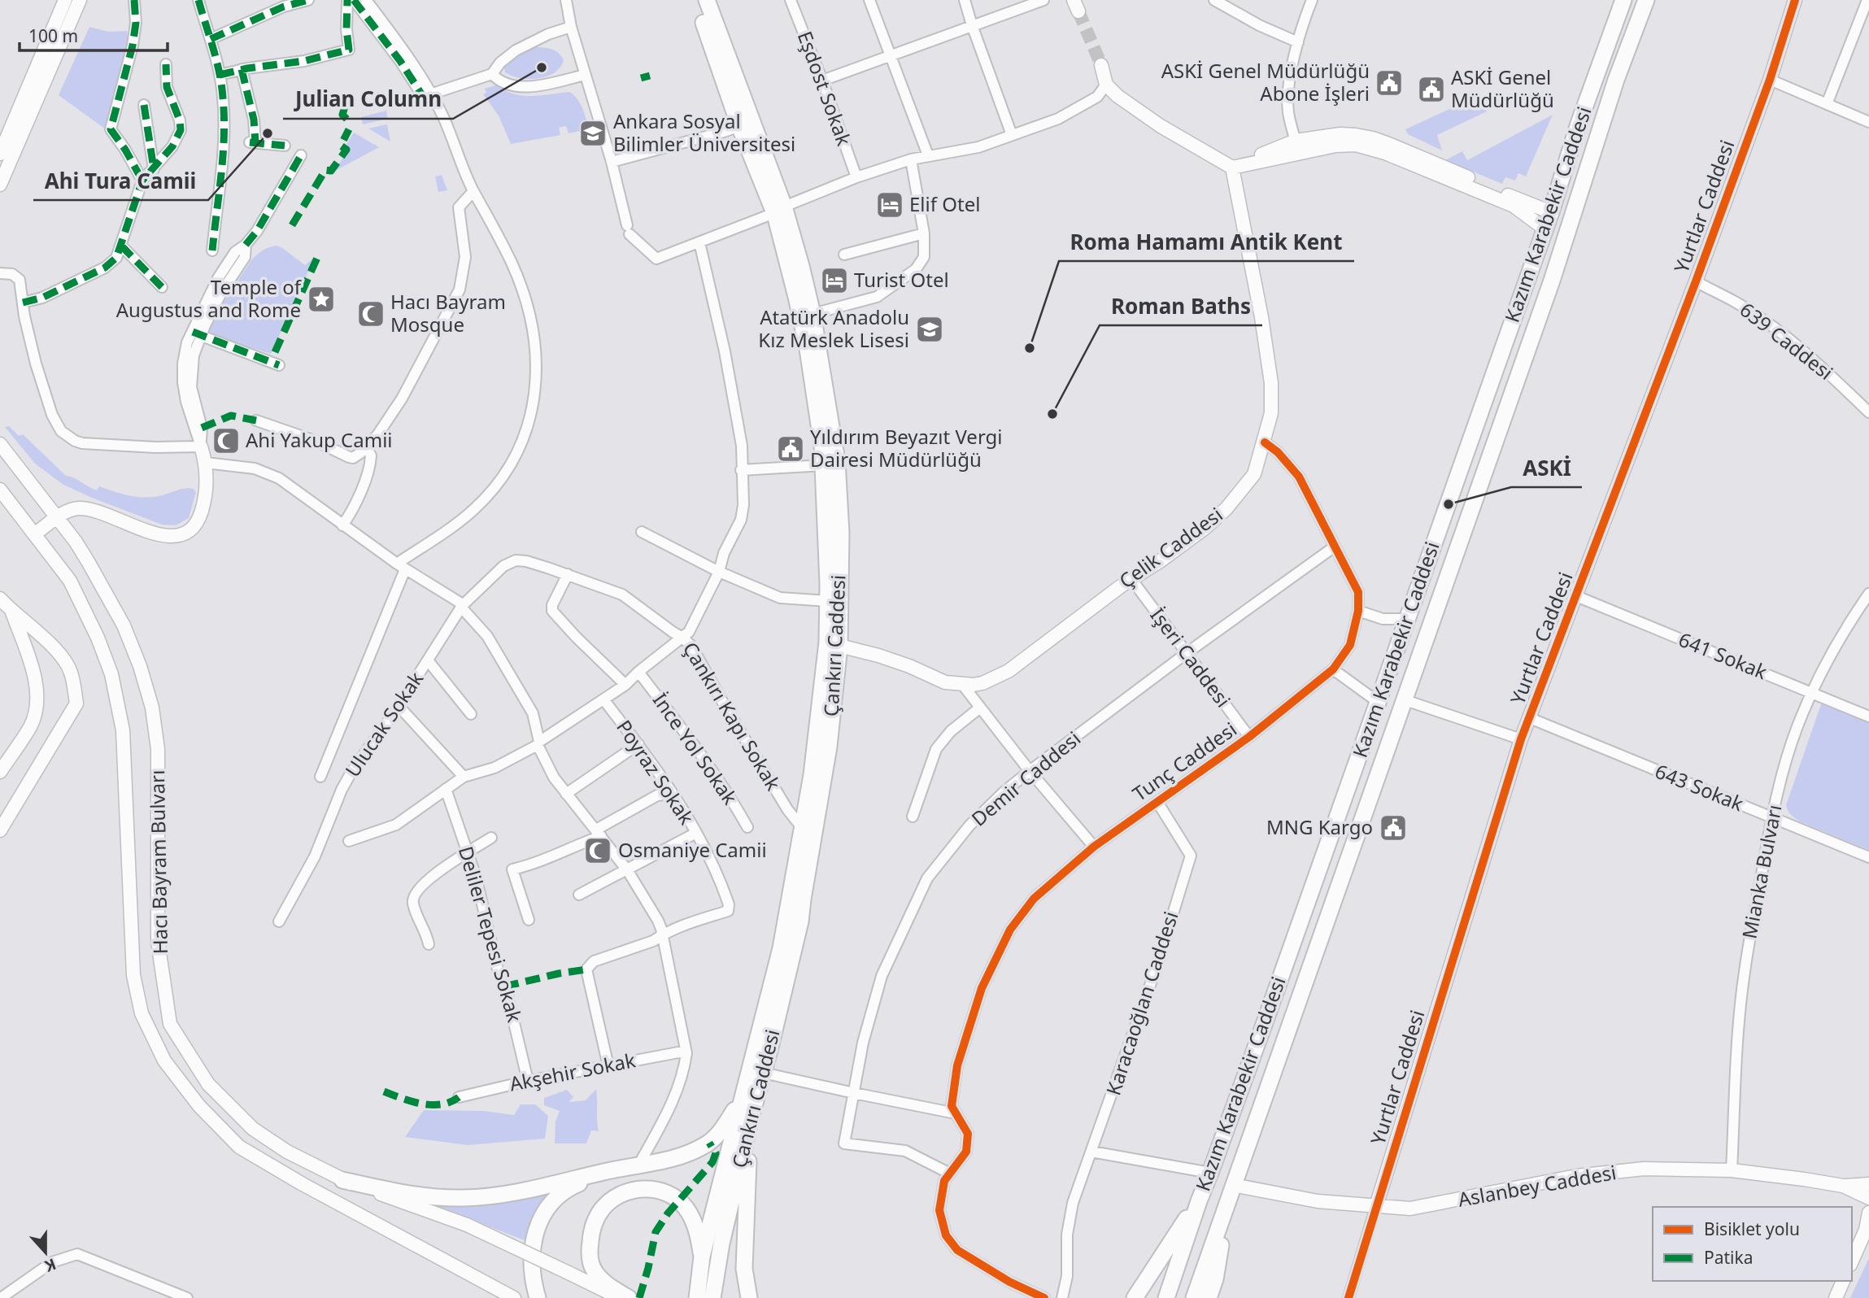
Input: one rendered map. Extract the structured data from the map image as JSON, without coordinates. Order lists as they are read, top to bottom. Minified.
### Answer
{"streets":{"main road":["Kazım Karabekir Caddesi","Çankırı Caddesi"],"street":["Eşdost Sokak","Yurtlar Caddesi","639 Caddesi","Çelik Caddesi","641 Sokak","İşeri Caddesi","Çankırı Kapı Sokak","Ulucak Sokak","İnce Yol Sokak","Tunç Caddesi","Poyraz Sokak","Demir Caddesi","643 Sokak","Hacı Bayram Bulvarı","Mianka Bulvarı","Deliler Tepesi Sokak","Karacaoğlan Caddesi","Akşehir Sokak","Aslanbey Caddesi"]},"crossings":[["Yurtlar Caddesi","639 Caddesi"],["Yurtlar Caddesi","641 Sokak"],["Yurtlar Caddesi","643 Sokak"],["Yurtlar Caddesi","Aslanbey Caddesi"],["Kazım Karabekir Caddesi","Aslanbey Caddesi"],["Çelik Caddesi","İşeri Caddesi"],["Çelik Caddesi","Tunç Caddesi"],["Çankırı Caddesi","Çankırı Kapı Sokak"],["641 Sokak","Mianka Bulvarı"],["İşeri Caddesi","Tunç Caddesi"],["İşeri Caddesi","Demir Caddesi"],["Tunç Caddesi","Demir Caddesi"],["Tunç Caddesi","Karacaoğlan Caddesi"],["643 Sokak","Mianka Bulvarı"],["Mianka Bulvarı","Aslanbey Caddesi"],["Deliler Tepesi Sokak","Akşehir Sokak"]],"places":{"other":["Julian Column","Ahi Tura Camii","Roma Hamamı Antik Kent","Roman Baths","ASKİ"],"public building":["ASKİ Genel Müdürlüğü Abone İşleri","ASKİ Genel Müdürlüğü","Yıldırım Beyazıt Vergi Dairesi Müdürlüğü","MNG Kargo"],"school or university":["Ankara Sosyal Bilimler Üniversitesi","Atatürk Anadolu Kız Meslek Lisesi"],"hotel":["Elif Otel","Turist Otel"],"place":["Temple of Augustus and Rome"],"mosque":["Hacı Bayram Mosque","Ahi Yakup Camii","Osmaniye Camii"]},"legend":["Bisiklet yolu","Patika"],"scale_bar":"100 m","north":"bottom"}
